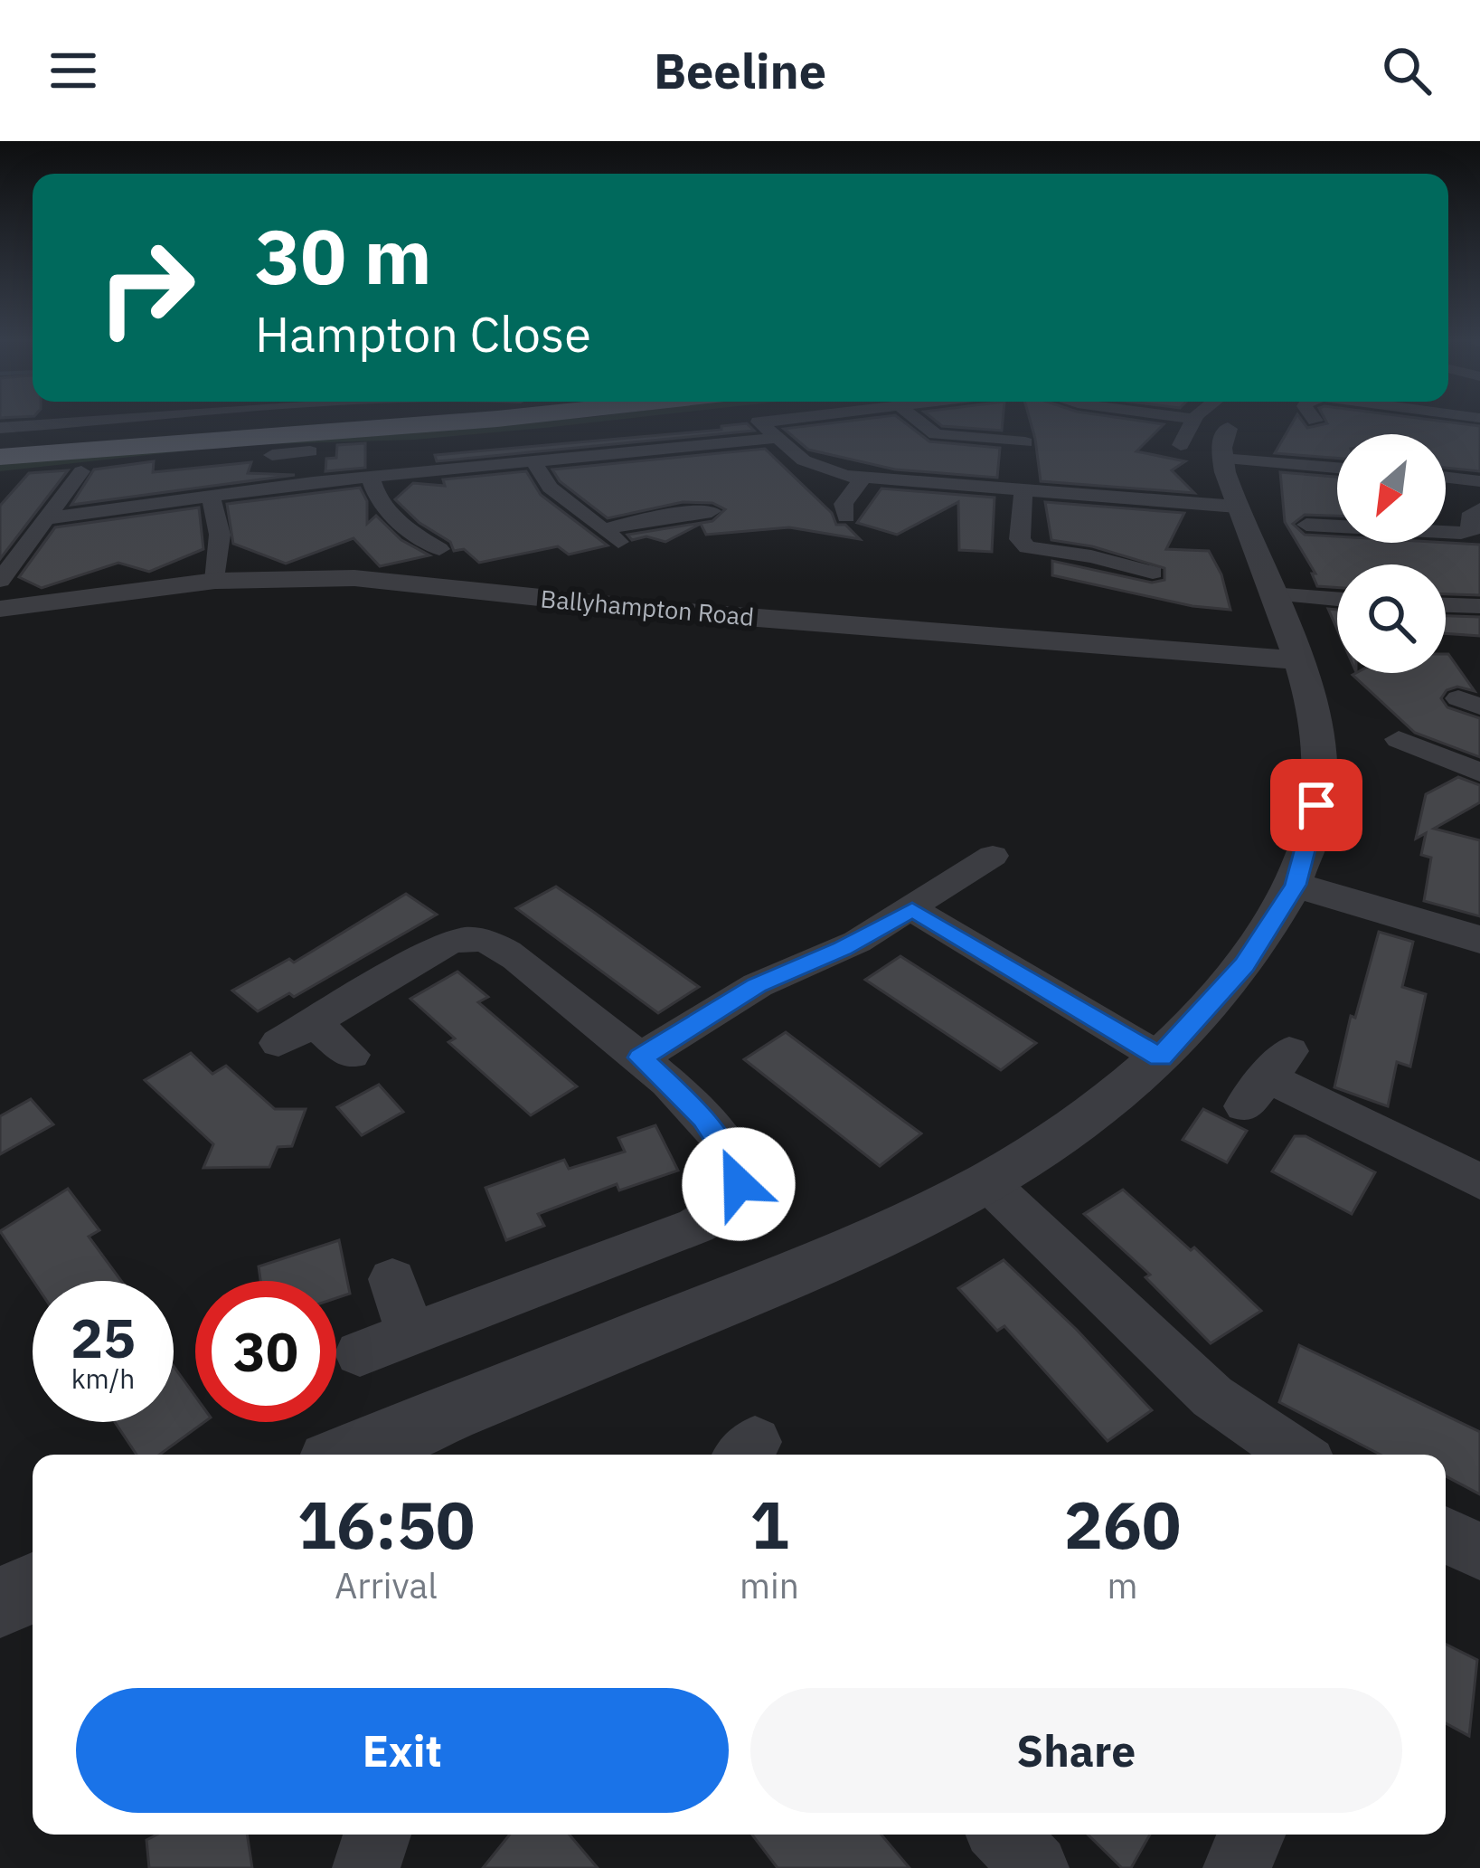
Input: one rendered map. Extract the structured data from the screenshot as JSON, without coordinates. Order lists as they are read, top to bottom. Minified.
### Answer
{"streets":{"street":["Ballyhampton Road"]},"north":"bottom left","page":{"header":"Beeline","turn":["30 m","Hampton Close"],"speed":"25 km/h","limit":"30","eta":["16:50","Arrival","1","min","260","m"],"buttons":["Exit","Share"]}}
